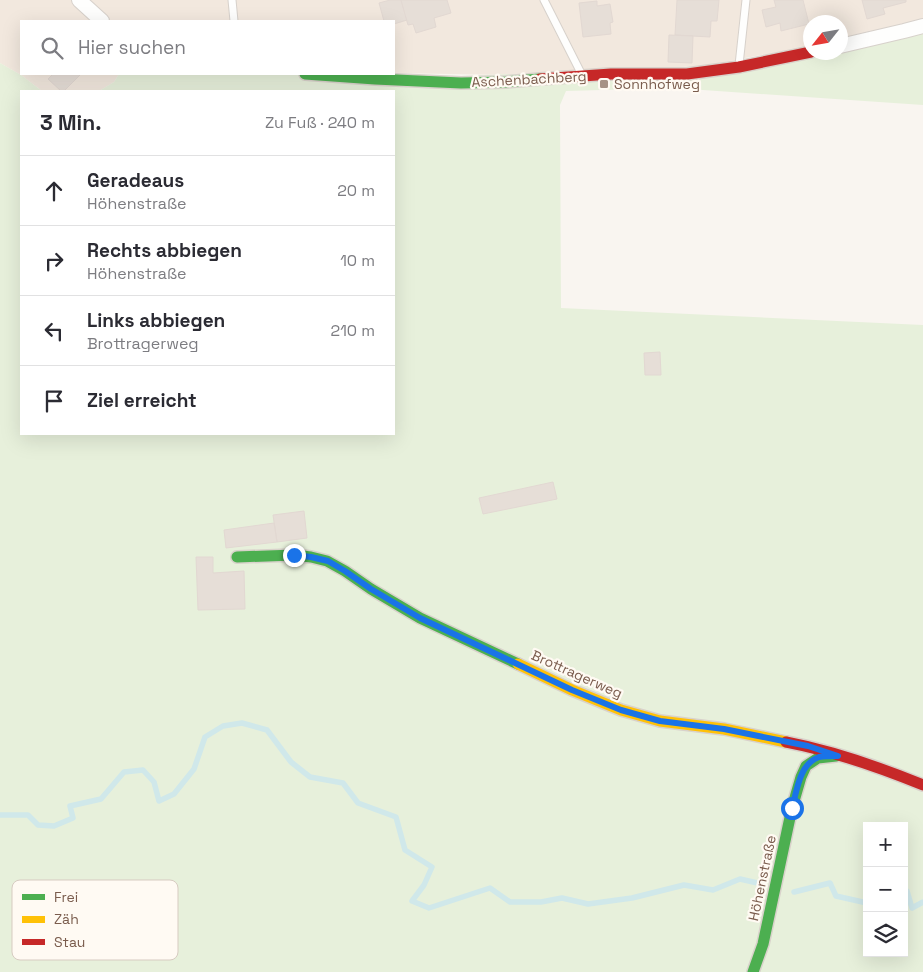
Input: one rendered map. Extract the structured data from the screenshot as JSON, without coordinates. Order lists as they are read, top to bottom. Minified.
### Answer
{"streets":{"street":["Aschenbachberg","Brottragerweg","Höhenstraße"]},"crossings":[["Brottragerweg","Höhenstraße"]],"places":{"transit":["Sonnhofweg"]},"legend":["Frei","Zäh","Stau"],"north":"bottom left","page":{"search":"Hier suchen","heading":["3 Min.","Zu Fuß · 240 m"],"list":[["Geradeaus","Höhenstraße","20 m"],["Rechts abbiegen","Höhenstraße","10 m"],["Links abbiegen","Brottragerweg","210 m"],"Ziel erreicht"],"map_buttons":["+","−"]}}
